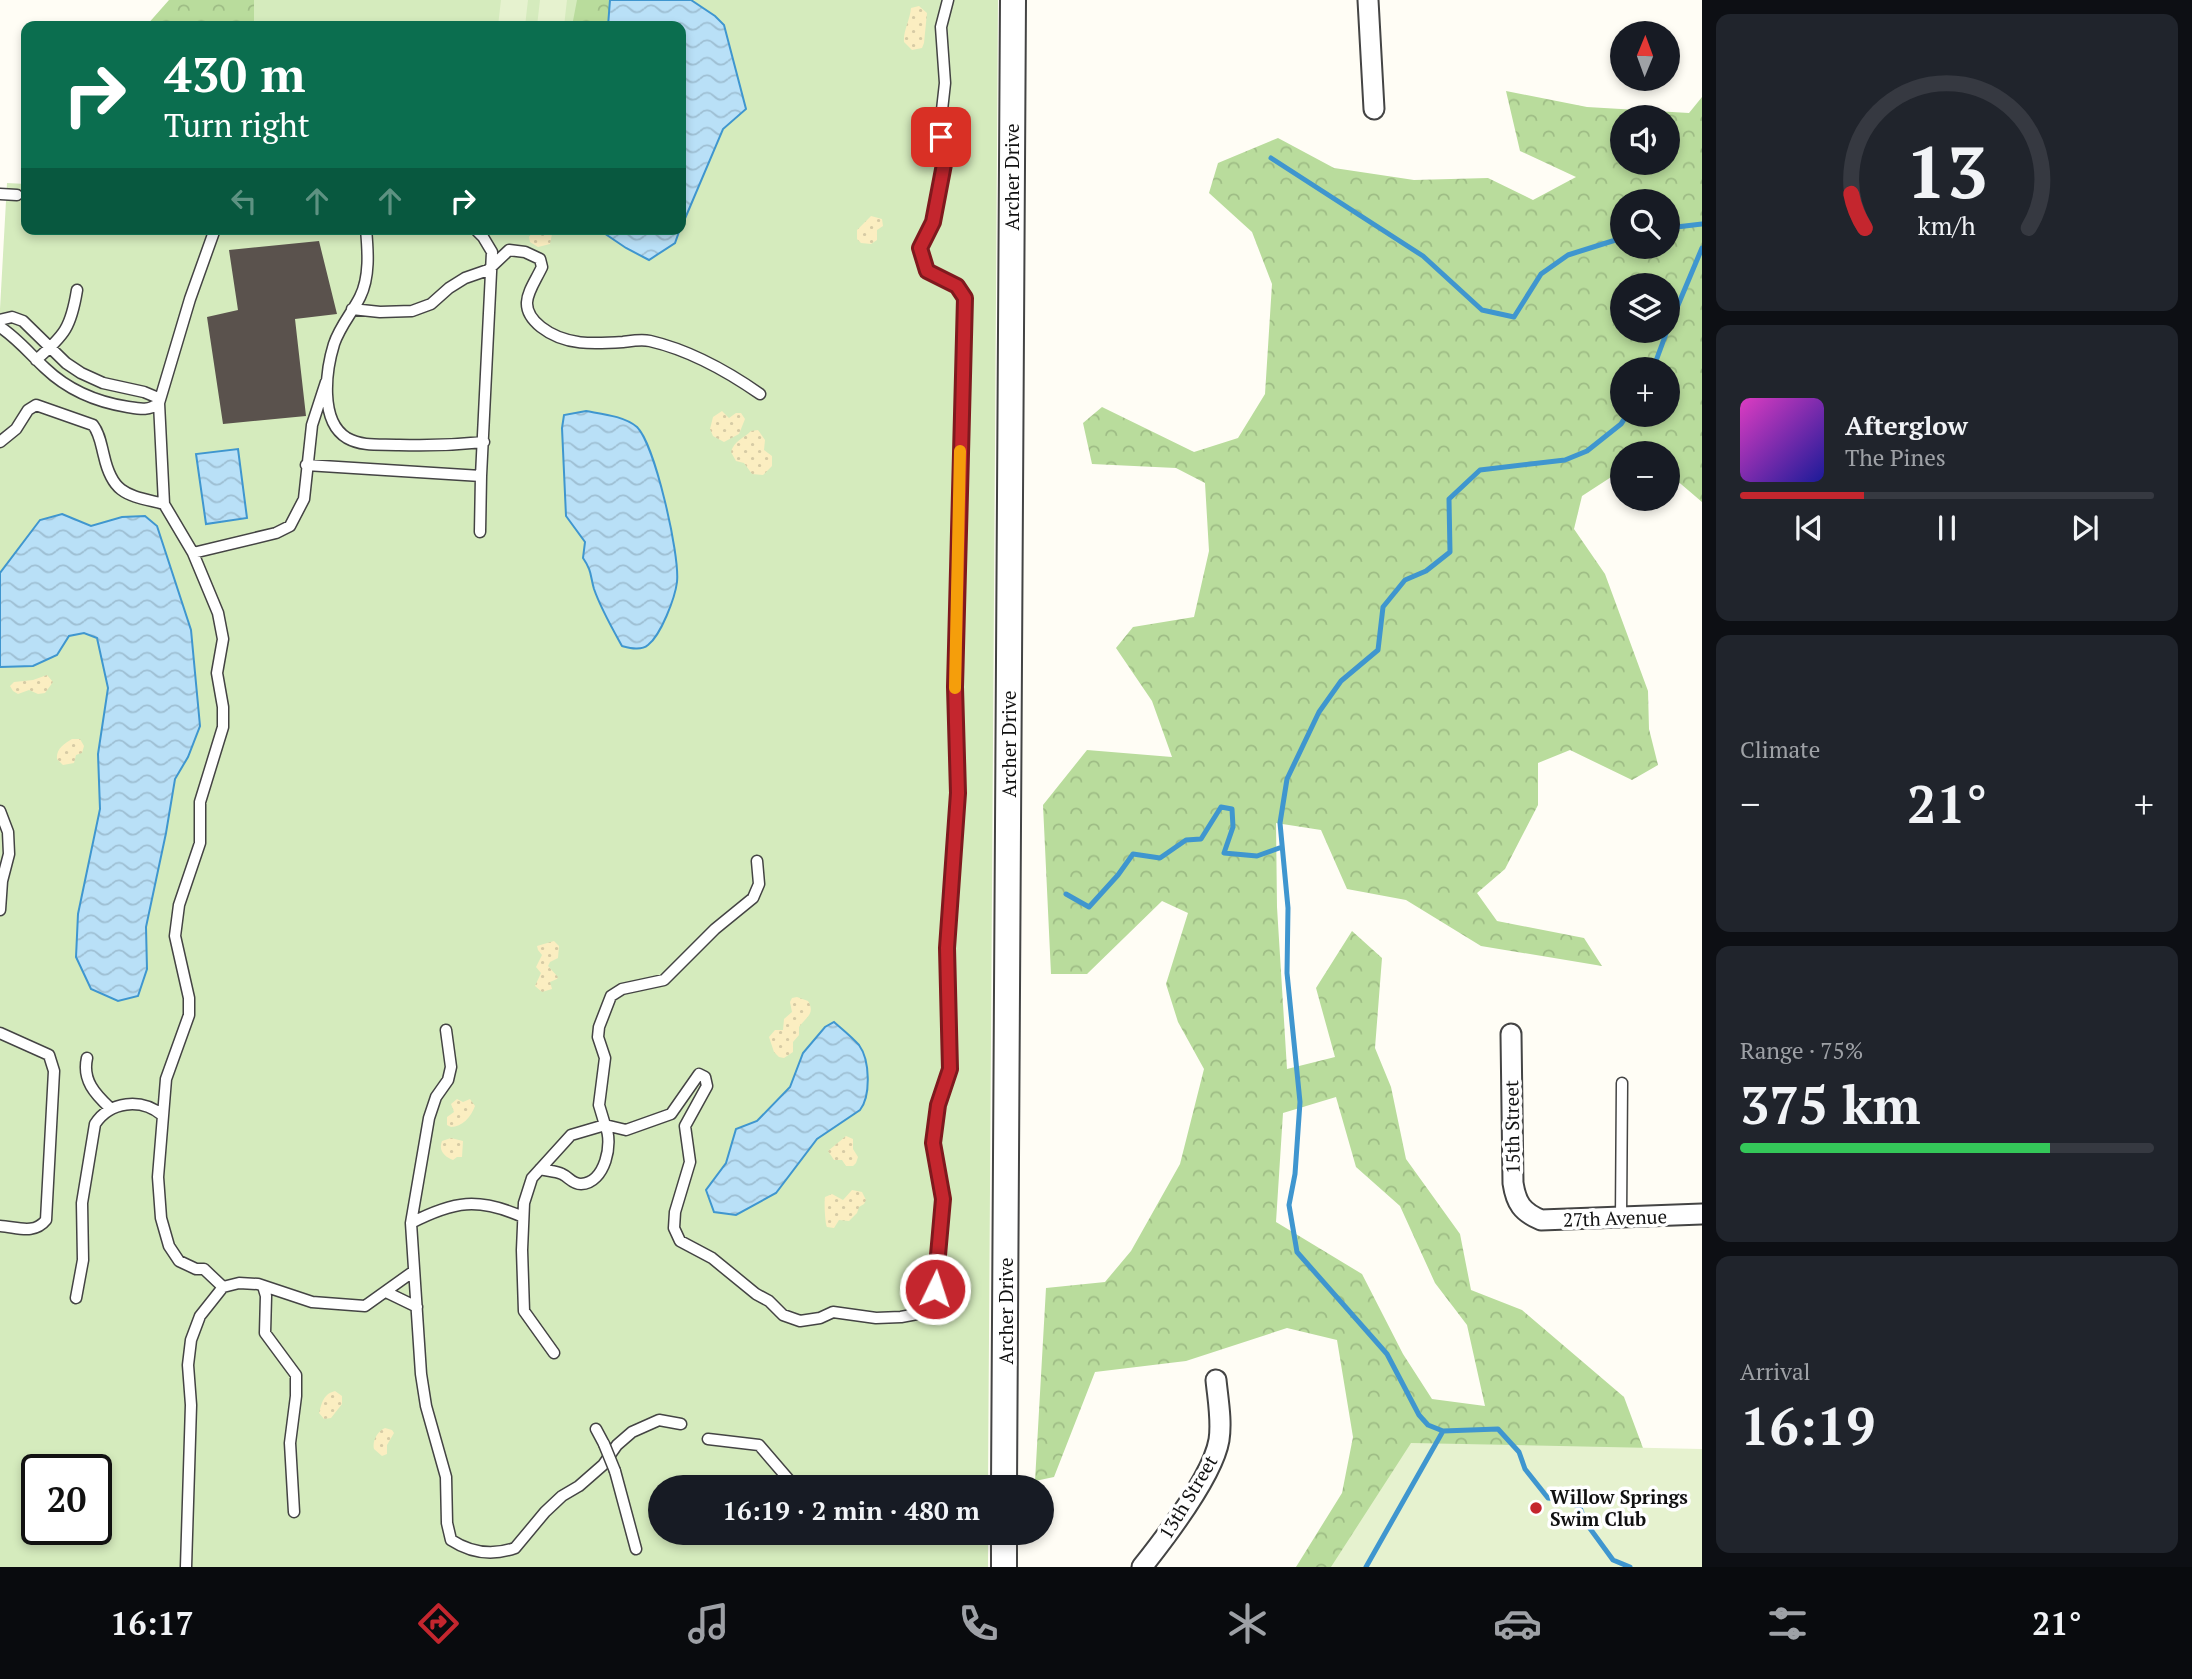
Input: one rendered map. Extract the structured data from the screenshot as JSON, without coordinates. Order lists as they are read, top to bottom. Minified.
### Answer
{"streets":{"street":["Archer Drive","15th Street","27th Avenue","13th Street"]},"crossings":[["15th Street","27th Avenue"]],"places":["Willow Springs Swim Club"],"north":"top","page":{"map_buttons":["+","−"],"turn":["430 m","Turn right"],"song":["Afterglow","The Pines"],"tile":["Climate",["Range · 75%","375 km"],["Arrival","16:19"]],"heat":["−","21°","+"],"limit":"20","trip":"16:19 · 2 min · 480 m","tabs":["16:17","21°"],"gauge":["13","km/h"]}}
